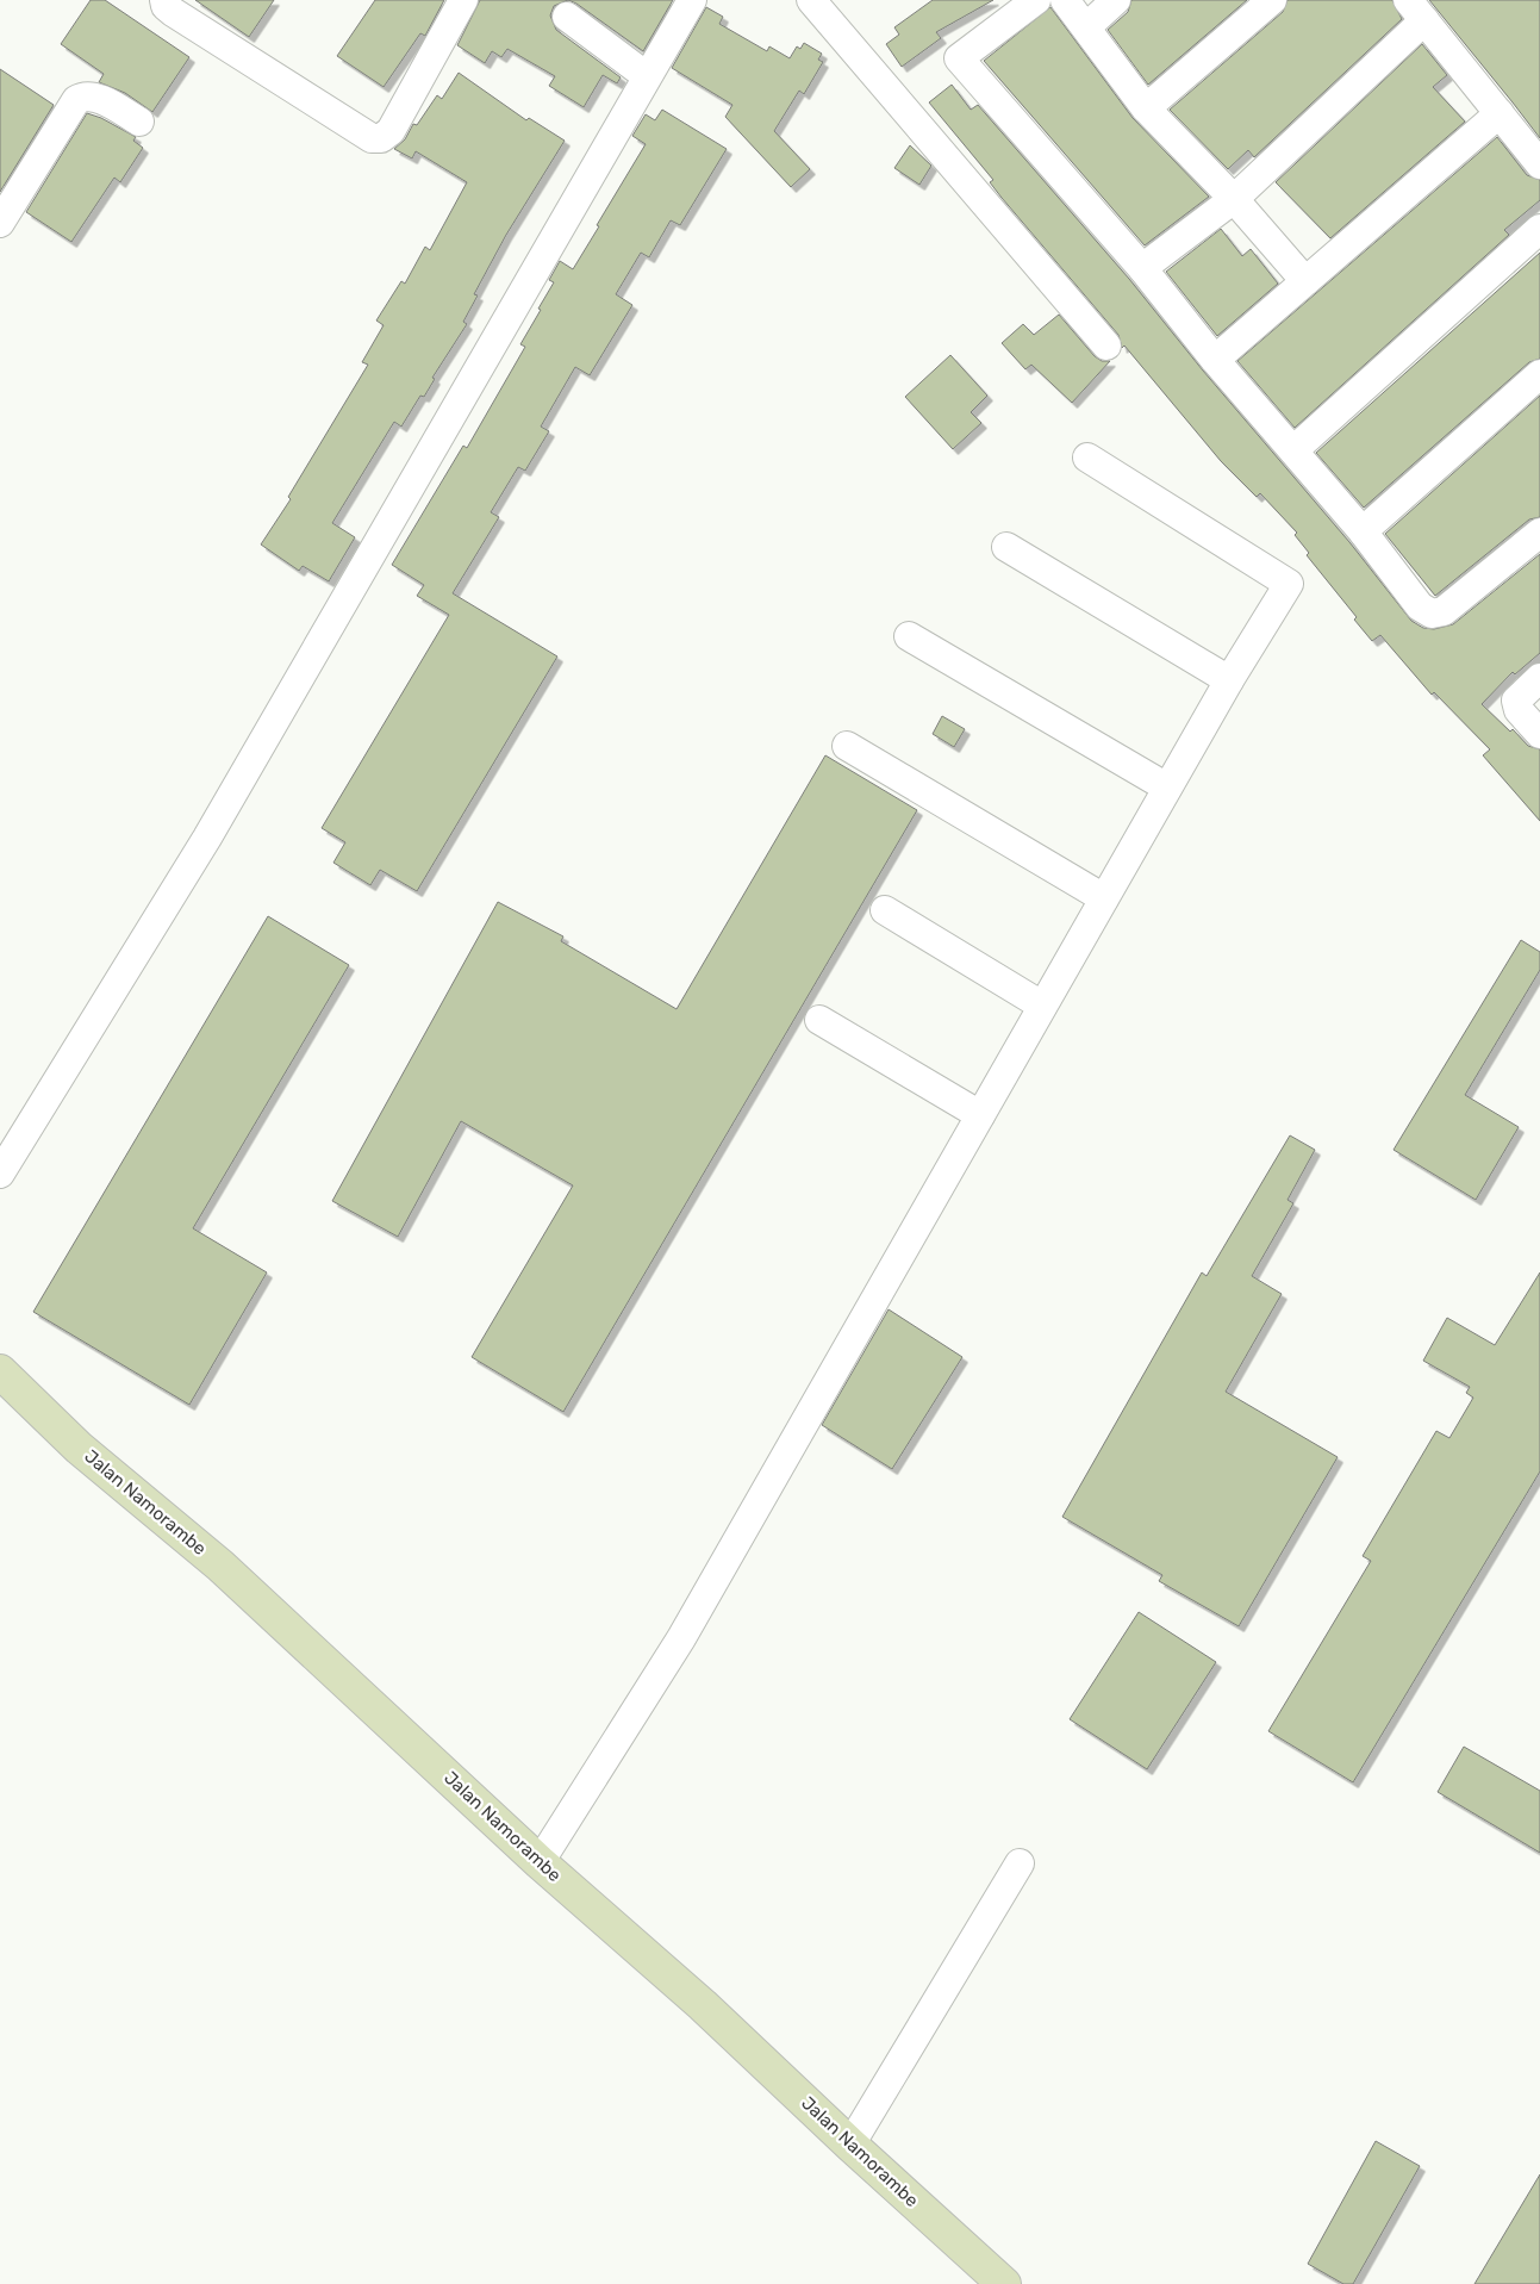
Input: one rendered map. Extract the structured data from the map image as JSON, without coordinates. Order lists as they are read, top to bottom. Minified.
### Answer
{"streets":{"main road":["Jalan Namorambe"]}}
